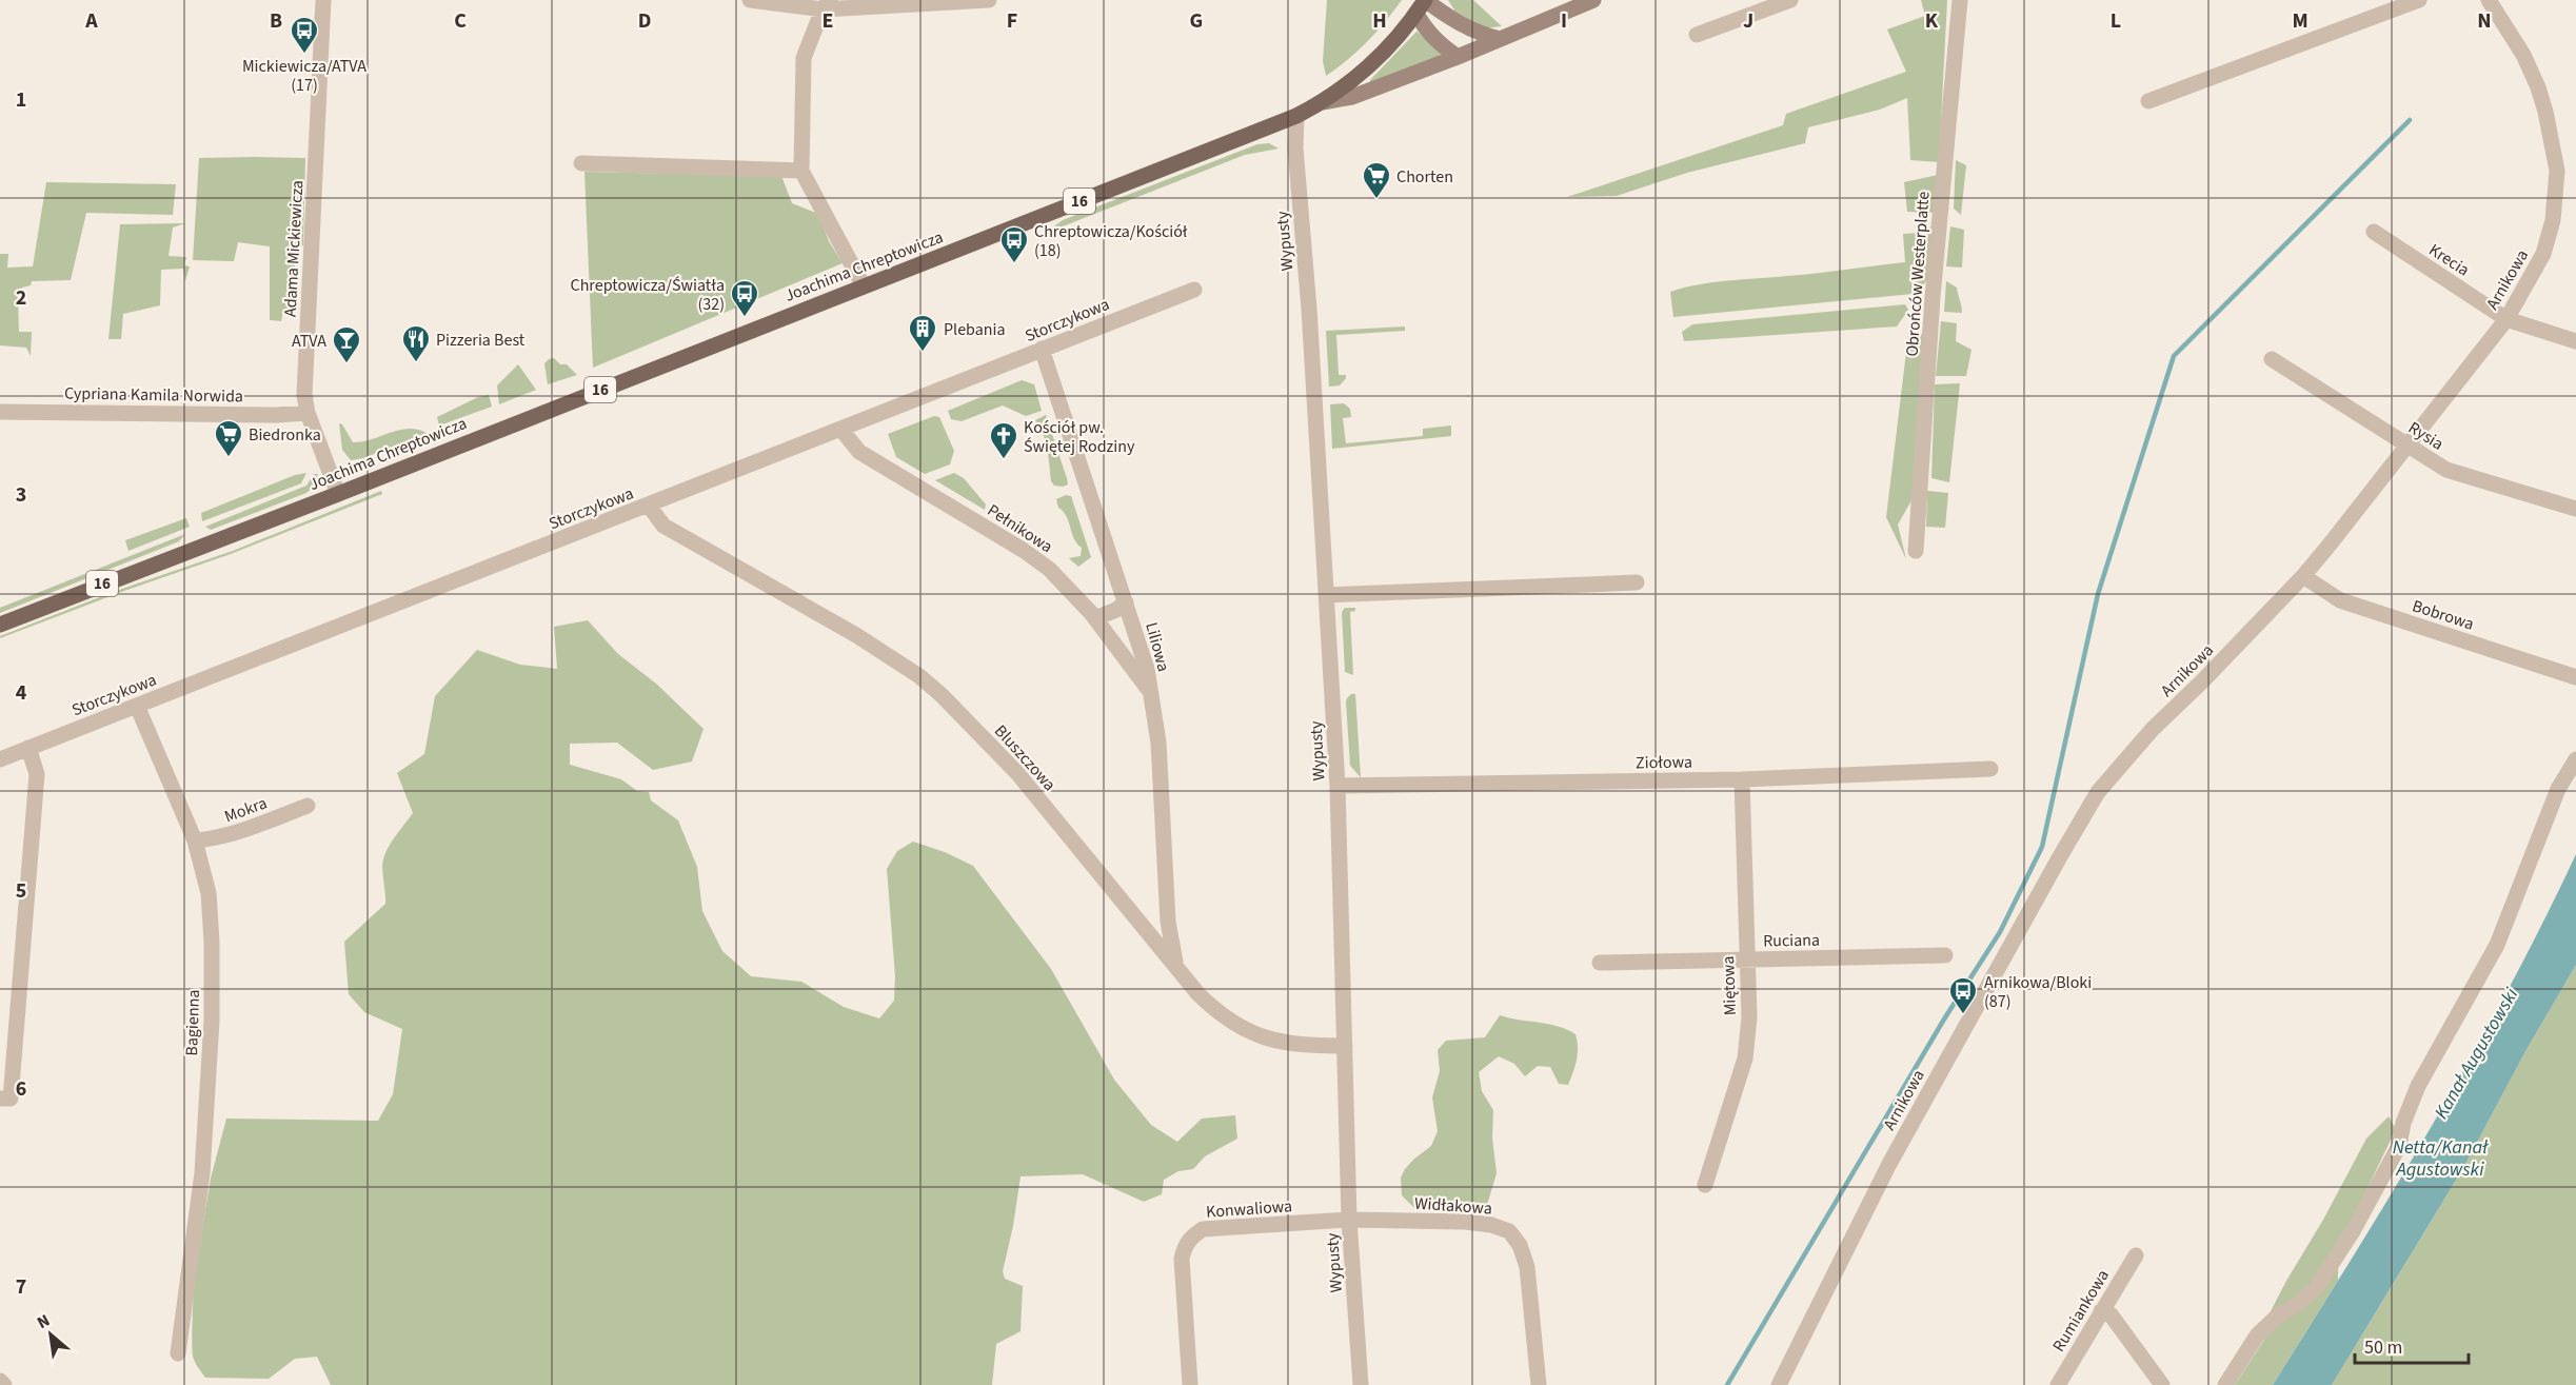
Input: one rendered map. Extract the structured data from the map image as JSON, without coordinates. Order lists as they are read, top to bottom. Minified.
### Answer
{"streets":{"main road":["16","Joachima Chreptowicza"],"street":["Wypusty","Adama Mickiewicza","Krecia","Obrońców Westerplatte","Arnikowa","Storczykowa","Cypriana Kamila Norwida","Rysia","Pełnikowa","Bobrowa","Liliowa","Bluszczowa","Ziołowa","Mokra","Ruciana","Miętowa","Bagienna","Widłakowa","Konwaliowa","Rumiankowa"]},"crossings":[["Wypusty","Joachima Chreptowicza"],["Wypusty","Bluszczowa"],["Wypusty","Ziołowa"],["Wypusty","Widłakowa"],["Wypusty","Konwaliowa"],["Adama Mickiewicza","Joachima Chreptowicza"],["Adama Mickiewicza","Cypriana Kamila Norwida"],["Krecia","Arnikowa"],["Arnikowa","Rysia"],["Arnikowa","Bobrowa"],["Storczykowa","Pełnikowa"],["Storczykowa","Liliowa"],["Storczykowa","Bluszczowa"],["Storczykowa","Bagienna"],["Pełnikowa","Liliowa"],["Liliowa","Bluszczowa"],["Ziołowa","Miętowa"],["Mokra","Bagienna"],["Ruciana","Miętowa"],["Widłakowa","Konwaliowa"]],"water":["Kanał Augustowski","Netta/Kanał Agustowski"],"places":{"bus stop":["Mickiewicza/ATVA (17)","Chreptowicza/Kościół (18)","Chreptowicza/Światła (32)","Arnikowa/Bloki (87)"],"supermarket":["Chorten","Biedronka"],"building":["Plebania"],"restaurant":["Pizzeria Best"],"bar":["ATVA"],"church":["Kościół pw. Świętej Rodziny"]},"scale_bar":"50 m","north":"top left","grid":{"columns":["A","B","C","D","E","F","G","H","I","J","K","L","M","N"],"rows":["1","2","3","4","5","6","7"]}}
